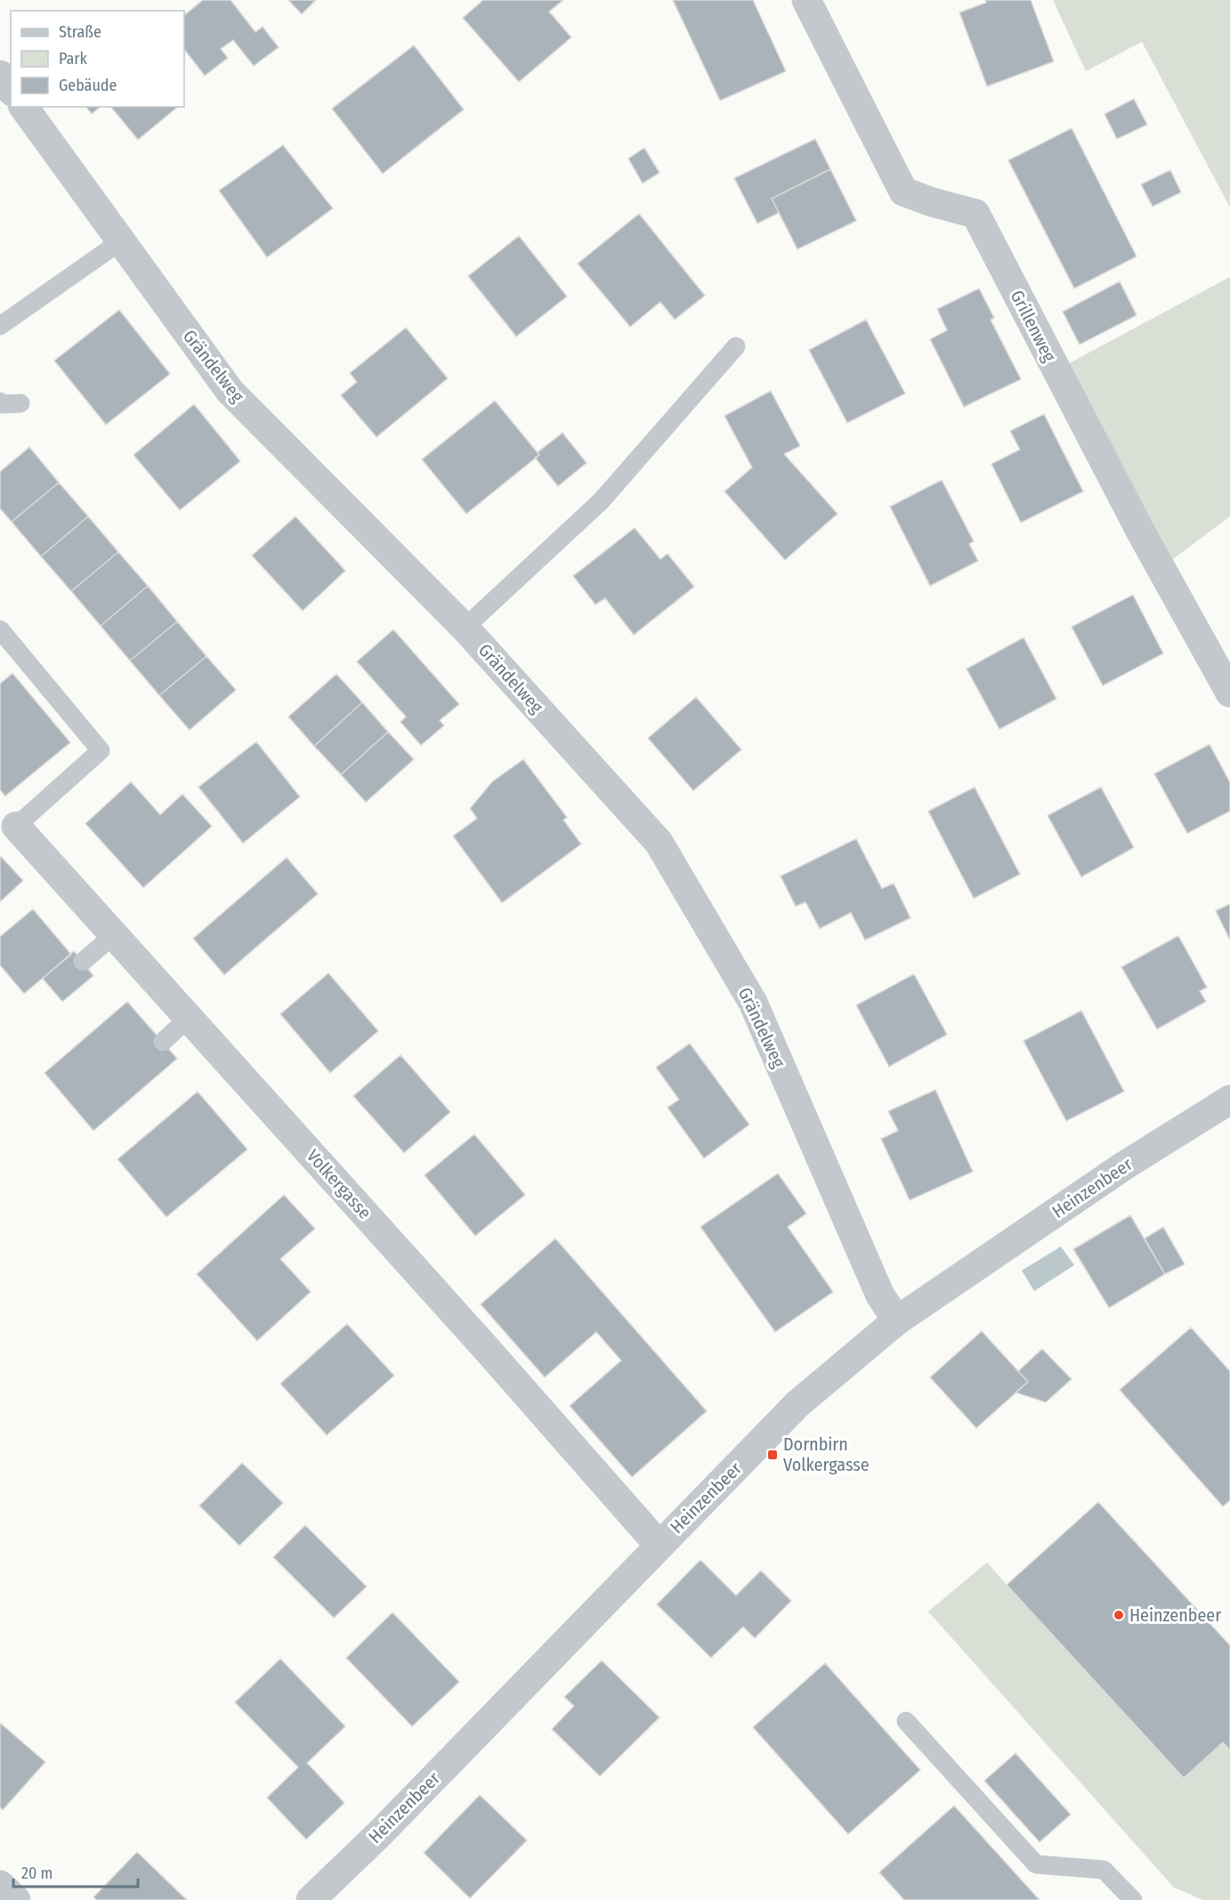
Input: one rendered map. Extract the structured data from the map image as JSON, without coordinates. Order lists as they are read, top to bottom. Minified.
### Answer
{"streets":{"street":["Grillenweg","Grändelweg","Volkergasse","Heinzenbeer"]},"crossings":[["Grändelweg","Heinzenbeer"],["Volkergasse","Heinzenbeer"]],"places":{"transit":["Dornbirn Volkergasse"],"other":["Heinzenbeer"]},"legend":["Straße","Park","Gebäude"],"scale_bar":"20 m"}
